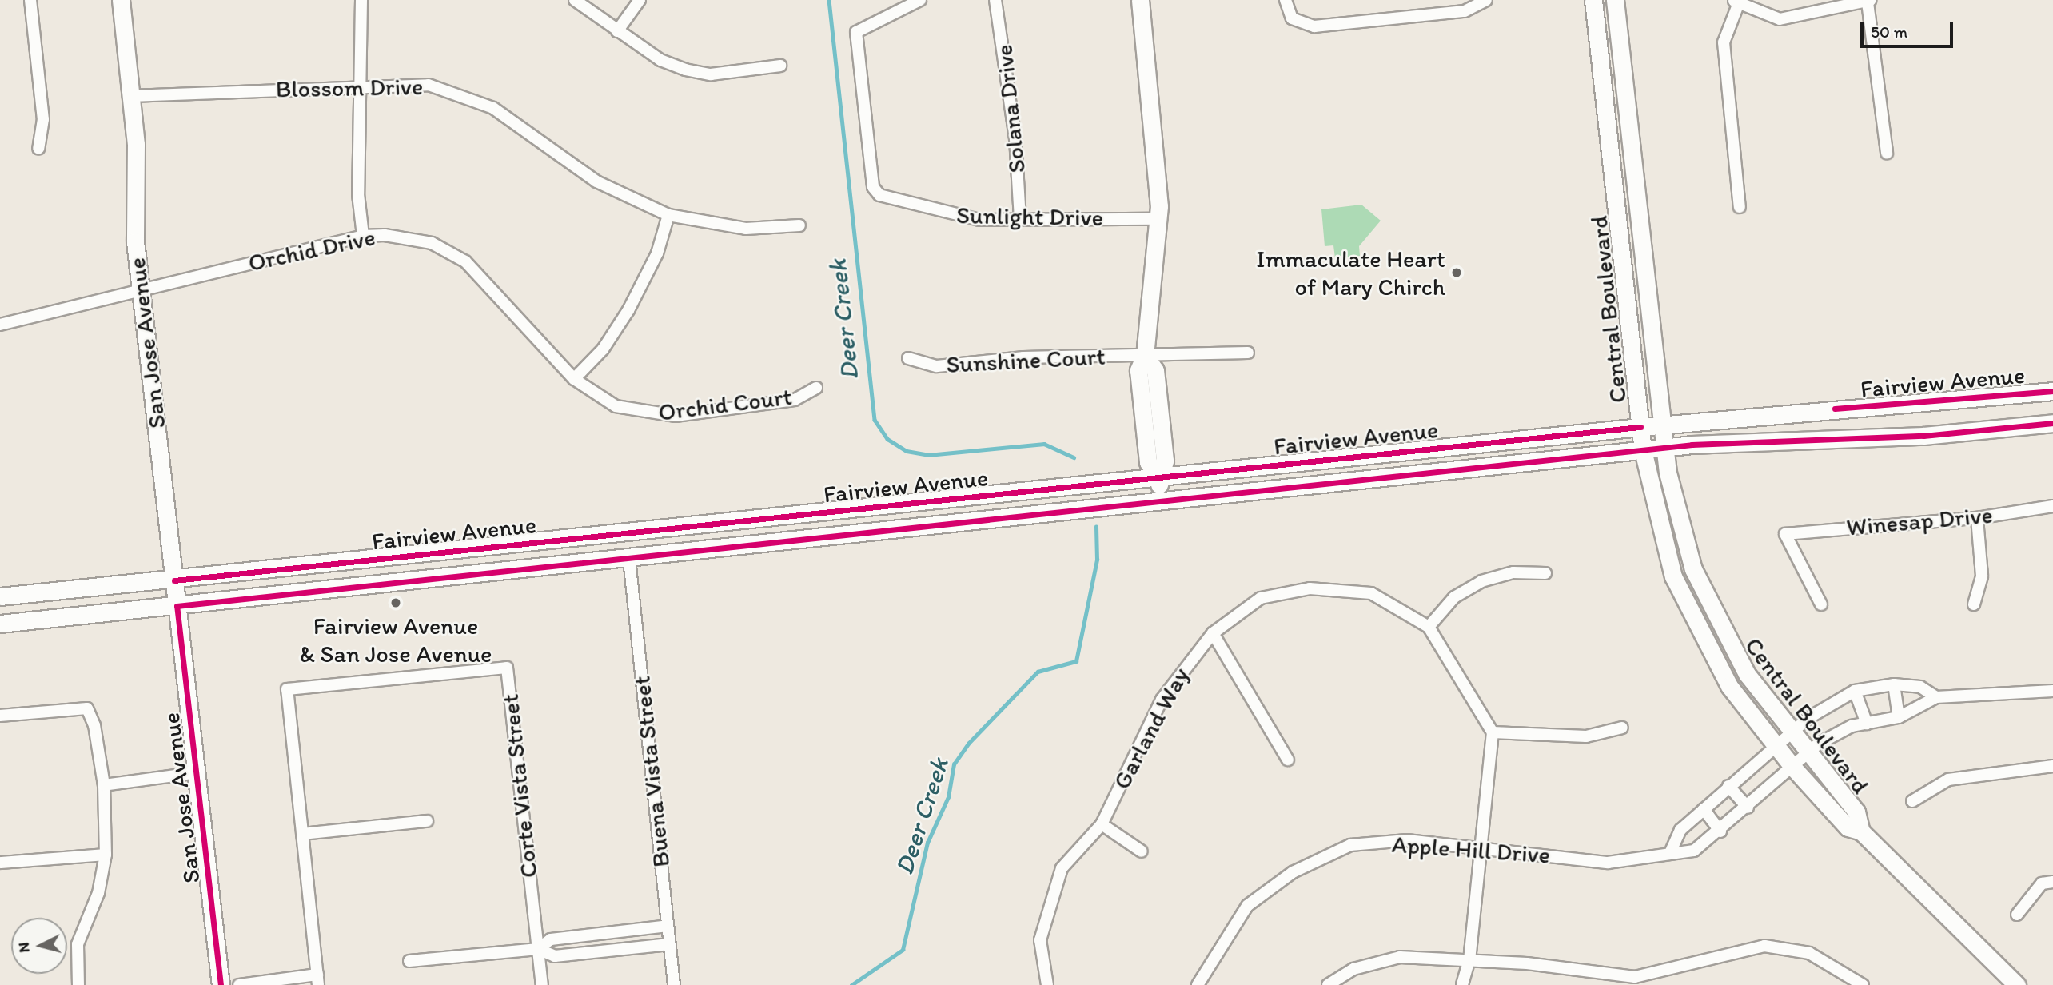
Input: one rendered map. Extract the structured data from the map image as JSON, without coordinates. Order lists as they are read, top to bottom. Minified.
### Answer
{"streets":{"main road":["Central Boulevard","San Jose Avenue","Fairview Avenue"],"street":["Blossom Drive","Solana Drive","Sunlight Drive","Orchid Drive","Sunshine Court","Orchid Court","Winesap Drive","Garland Way","Buena Vista Street","Corte Vista Street","Apple Hill Drive"]},"crossings":[["Blossom Drive","San Jose Avenue"],["Solana Drive","Sunlight Drive"],["Orchid Drive","San Jose Avenue"],["Orchid Drive","Orchid Court"],["Central Boulevard","Fairview Avenue"],["Central Boulevard","Apple Hill Drive"],["San Jose Avenue","Fairview Avenue"],["Fairview Avenue","Buena Vista Street"]],"water":["Deer Creek"],"places":["Immaculate Heart of Mary Chirch","Fairview Avenue & San Jose Avenue"],"scale_bar":"50 m","north":"left"}
